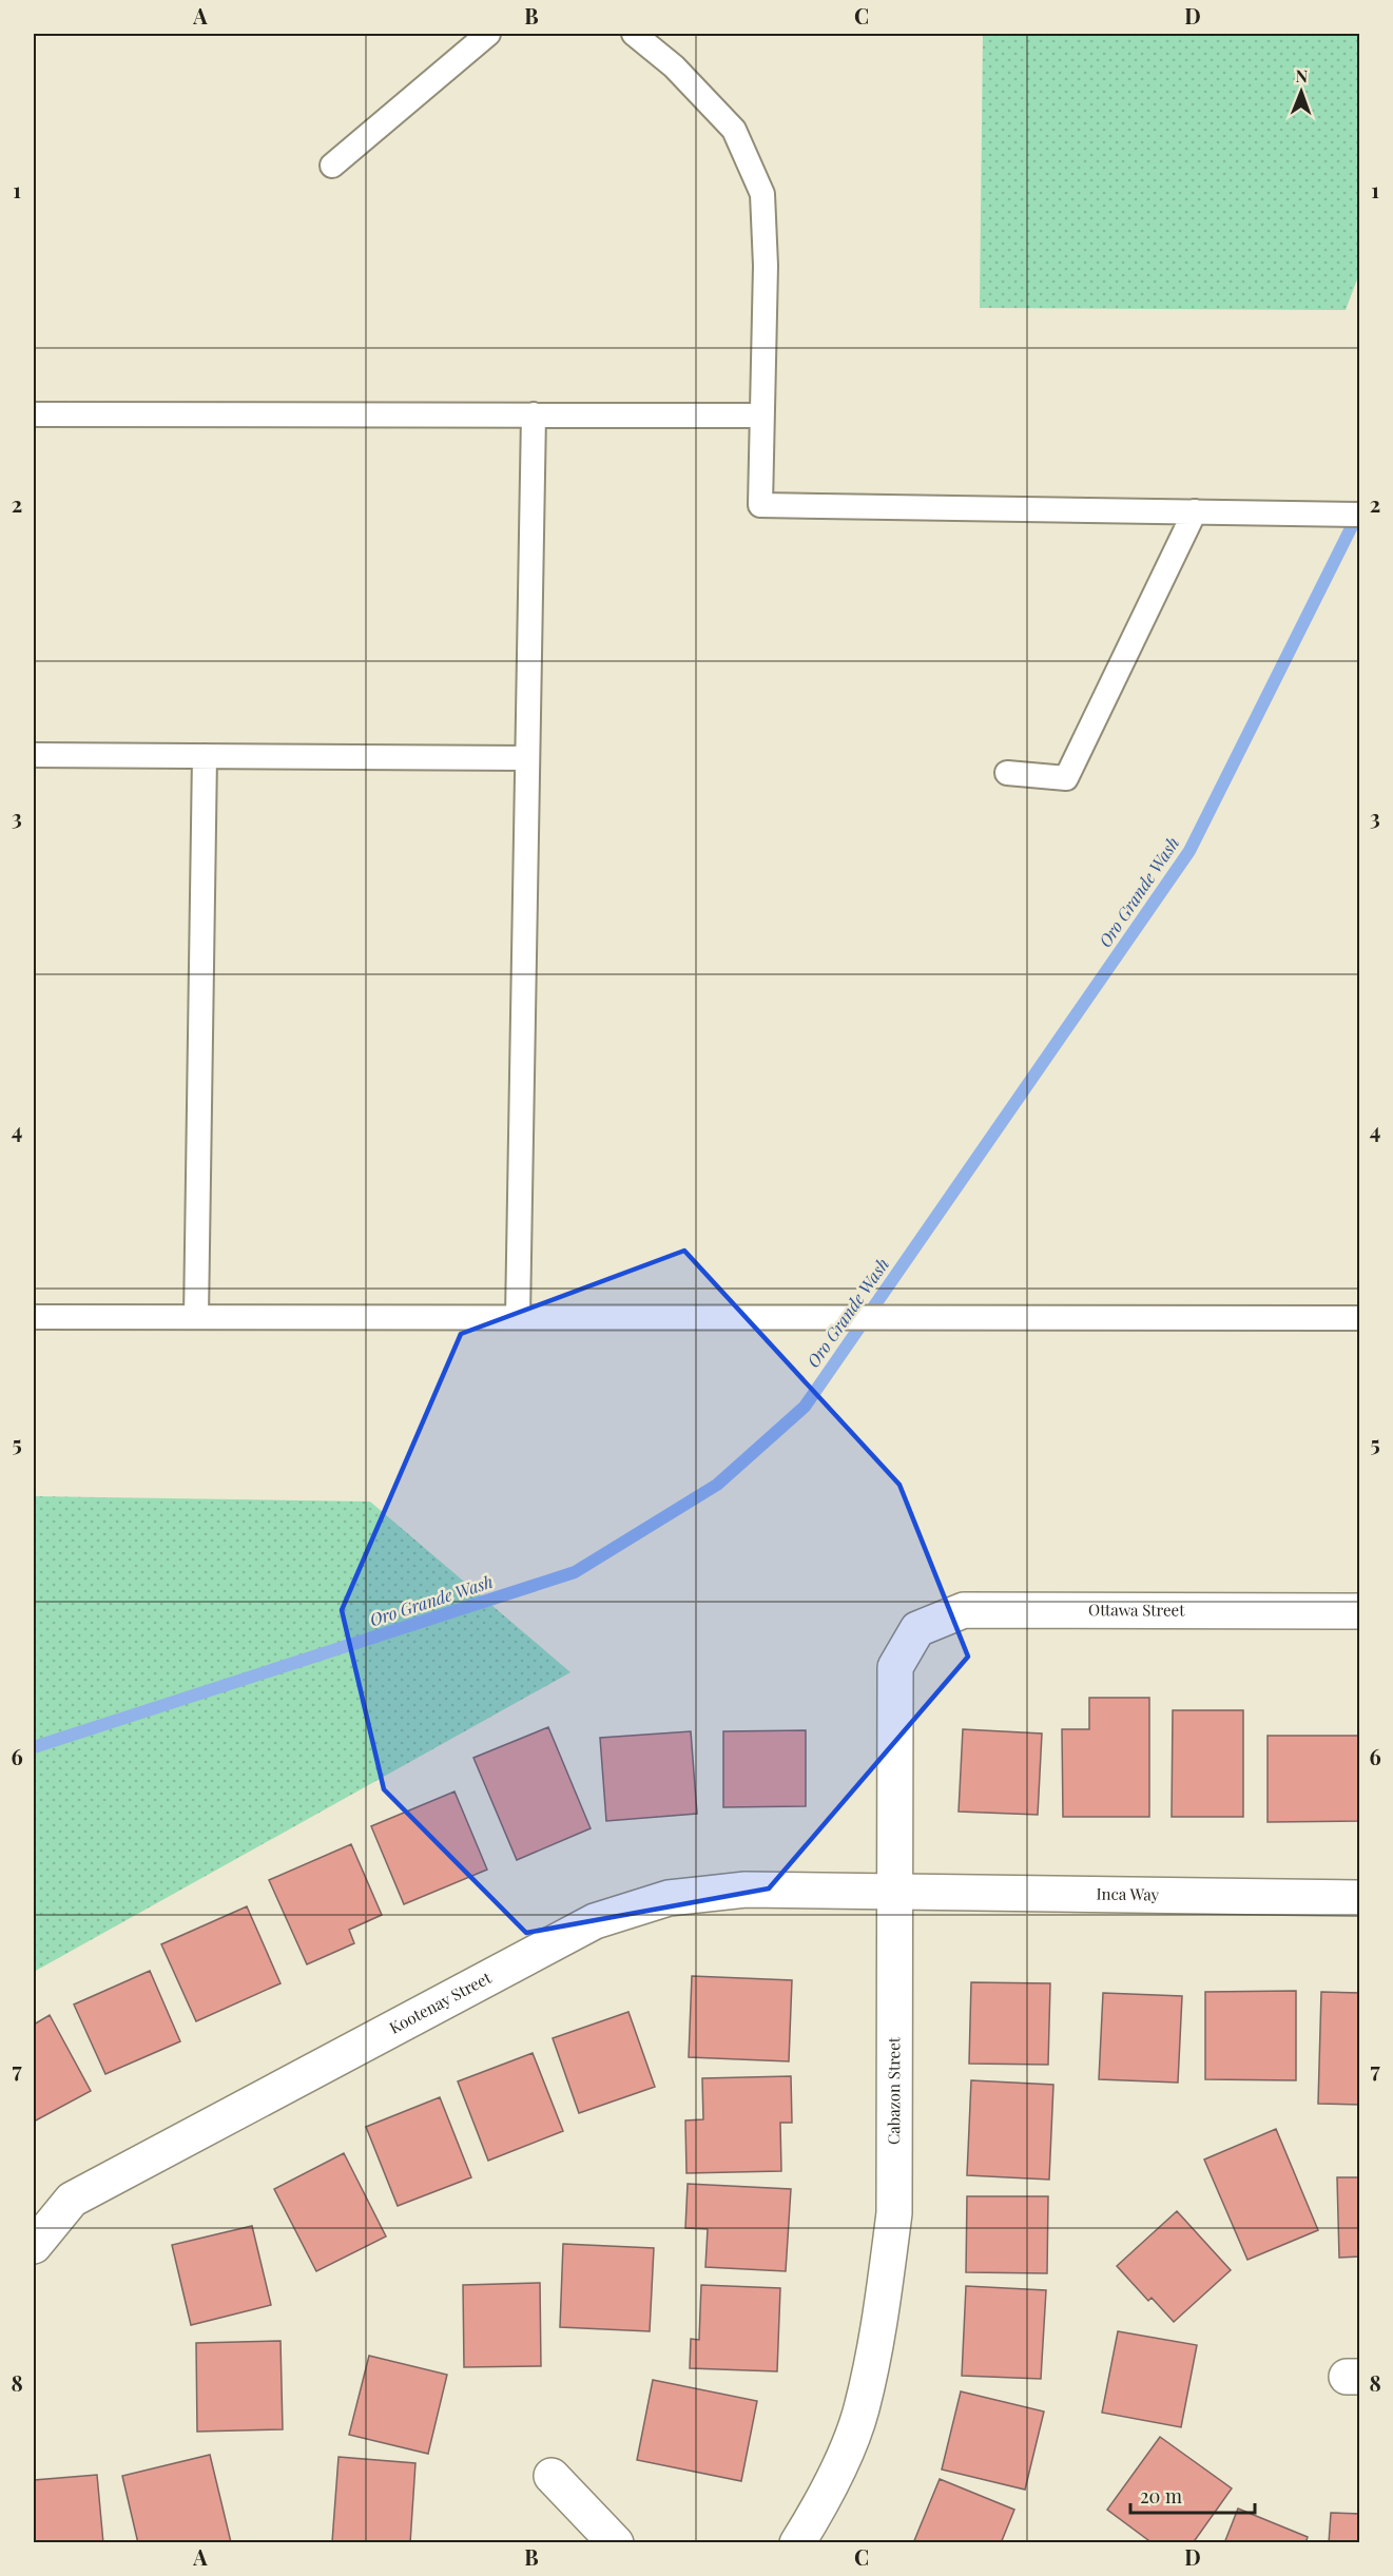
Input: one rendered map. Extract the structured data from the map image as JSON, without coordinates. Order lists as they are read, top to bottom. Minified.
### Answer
{"streets":{"street":["Ottawa Street","Inca Way","Kootenay Street","Cabazon Street"]},"crossings":[["Ottawa Street","Cabazon Street"],["Inca Way","Kootenay Street"],["Inca Way","Cabazon Street"],["Kootenay Street","Cabazon Street"]],"water":["Oro Grande Wash"],"scale_bar":"20 m","north":"top","grid":{"columns":["A","B","C","D"],"rows":["1","2","3","4","5","6","7","8"]}}
